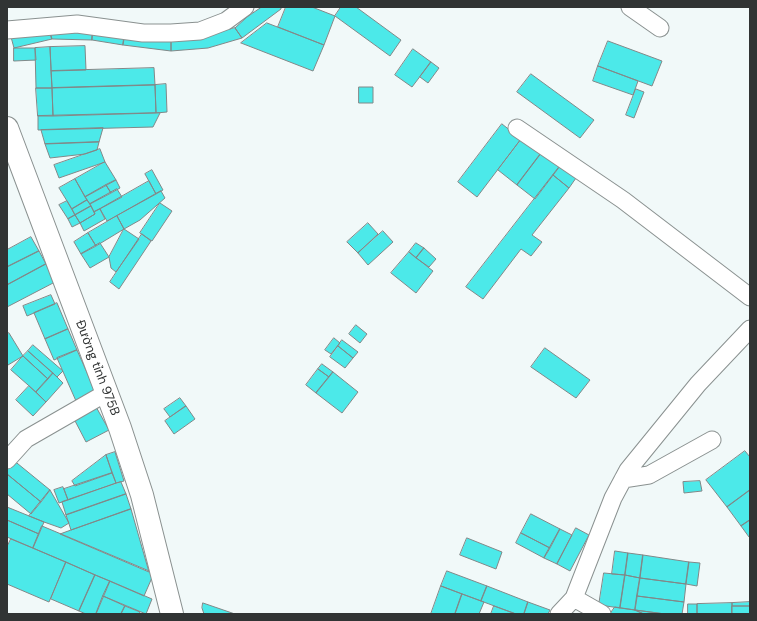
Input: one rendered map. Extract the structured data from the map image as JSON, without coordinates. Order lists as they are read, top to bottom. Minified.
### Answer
{"streets":{"main road":["Đường tỉnh 975B"]}}
